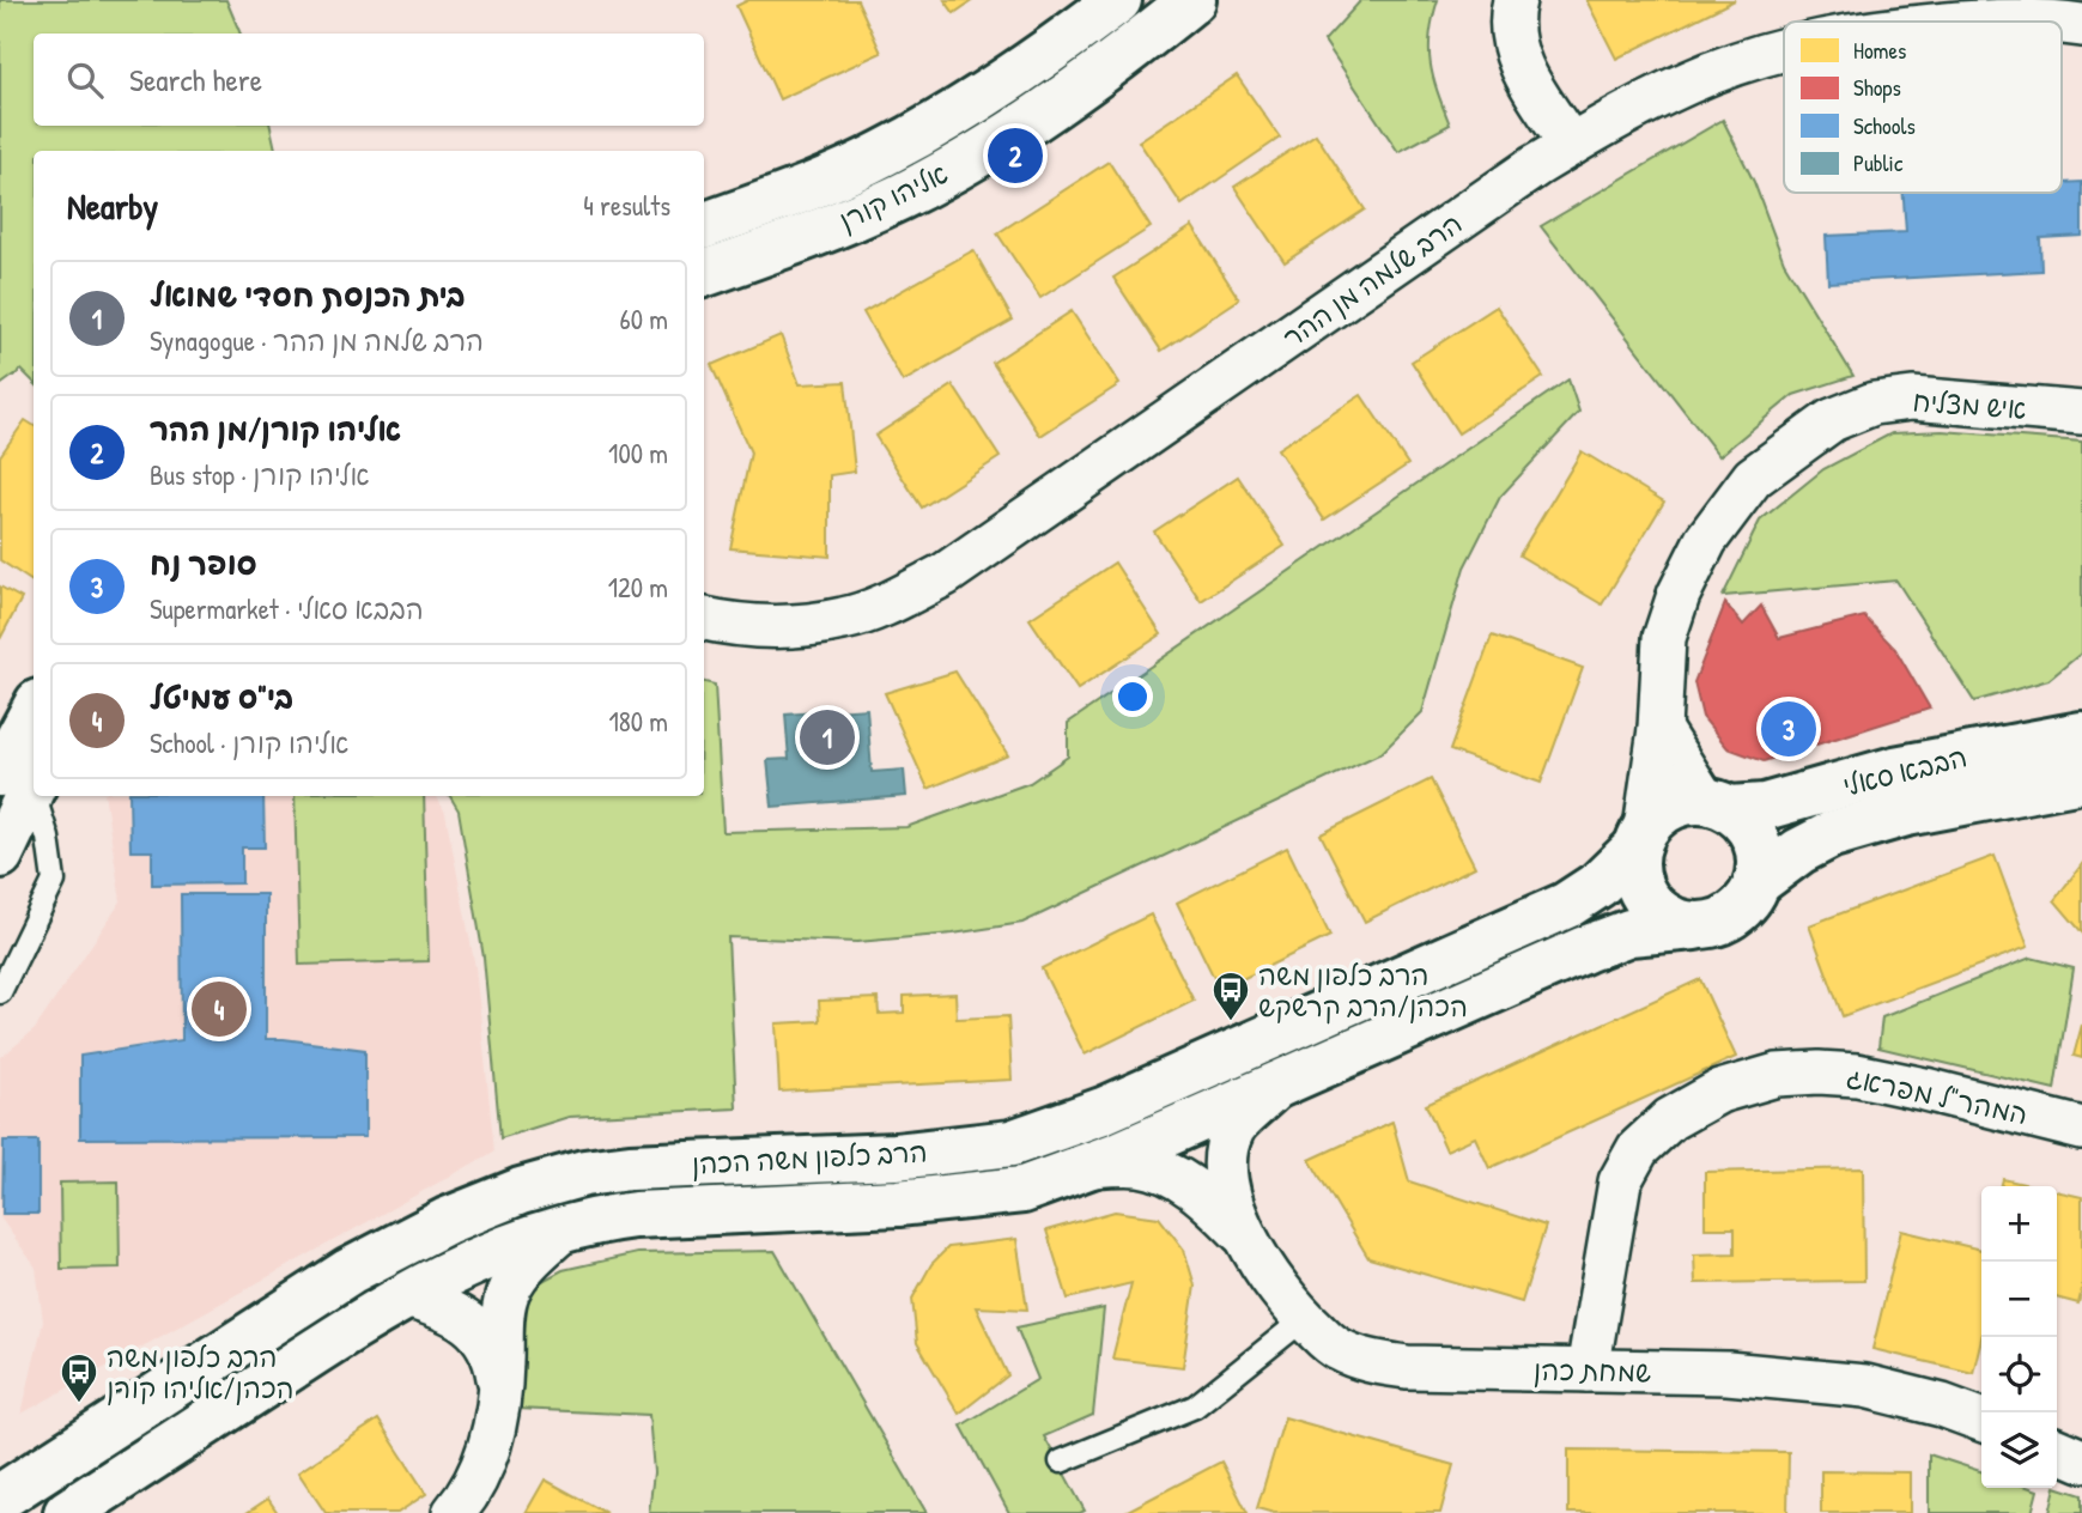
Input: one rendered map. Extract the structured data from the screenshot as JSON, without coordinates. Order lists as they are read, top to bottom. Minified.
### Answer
{"streets":{"street":["אליהו קורן","הרב שלמה מן ההר","איש מצליח","הבבא סאלי","המהר\"ל מפראג","הרב כלפון משה הכהן","שמחת כהן"]},"crossings":[["איש מצליח","הבבא סאלי"],["איש מצליח","הרב כלפון משה הכהן"],["הבבא סאלי","הרב כלפון משה הכהן"],["המהר\"ל מפראג","שמחת כהן"]],"places":{"bus stop":["הרב כלפון משה הכהן/הרב קרשקש","הרב כלפון משה הכהן/אליהו קורן"]},"legend":["Homes","Shops","Schools","Public"],"page":{"search":"Search here","pins":["2","3","1","4"],"heading":["Nearby","4 results"],"list":[{"mark":"1","name":"בית הכנסת חסדי שמואל","note":"Synagogue · הרב שלמה מן ההר","value":"60 m"},{"mark":"2","name":"אליהו קורן/מן ההר","note":"Bus stop · אליהו קורן","value":"100 m"},{"mark":"3","name":"סופר נח","note":"Supermarket · הבבא סאלי","value":"120 m"},{"mark":"4","name":"בי\"ס עמיטל","note":"School · אליהו קורן","value":"180 m"}],"map_buttons":["+","−"]}}
